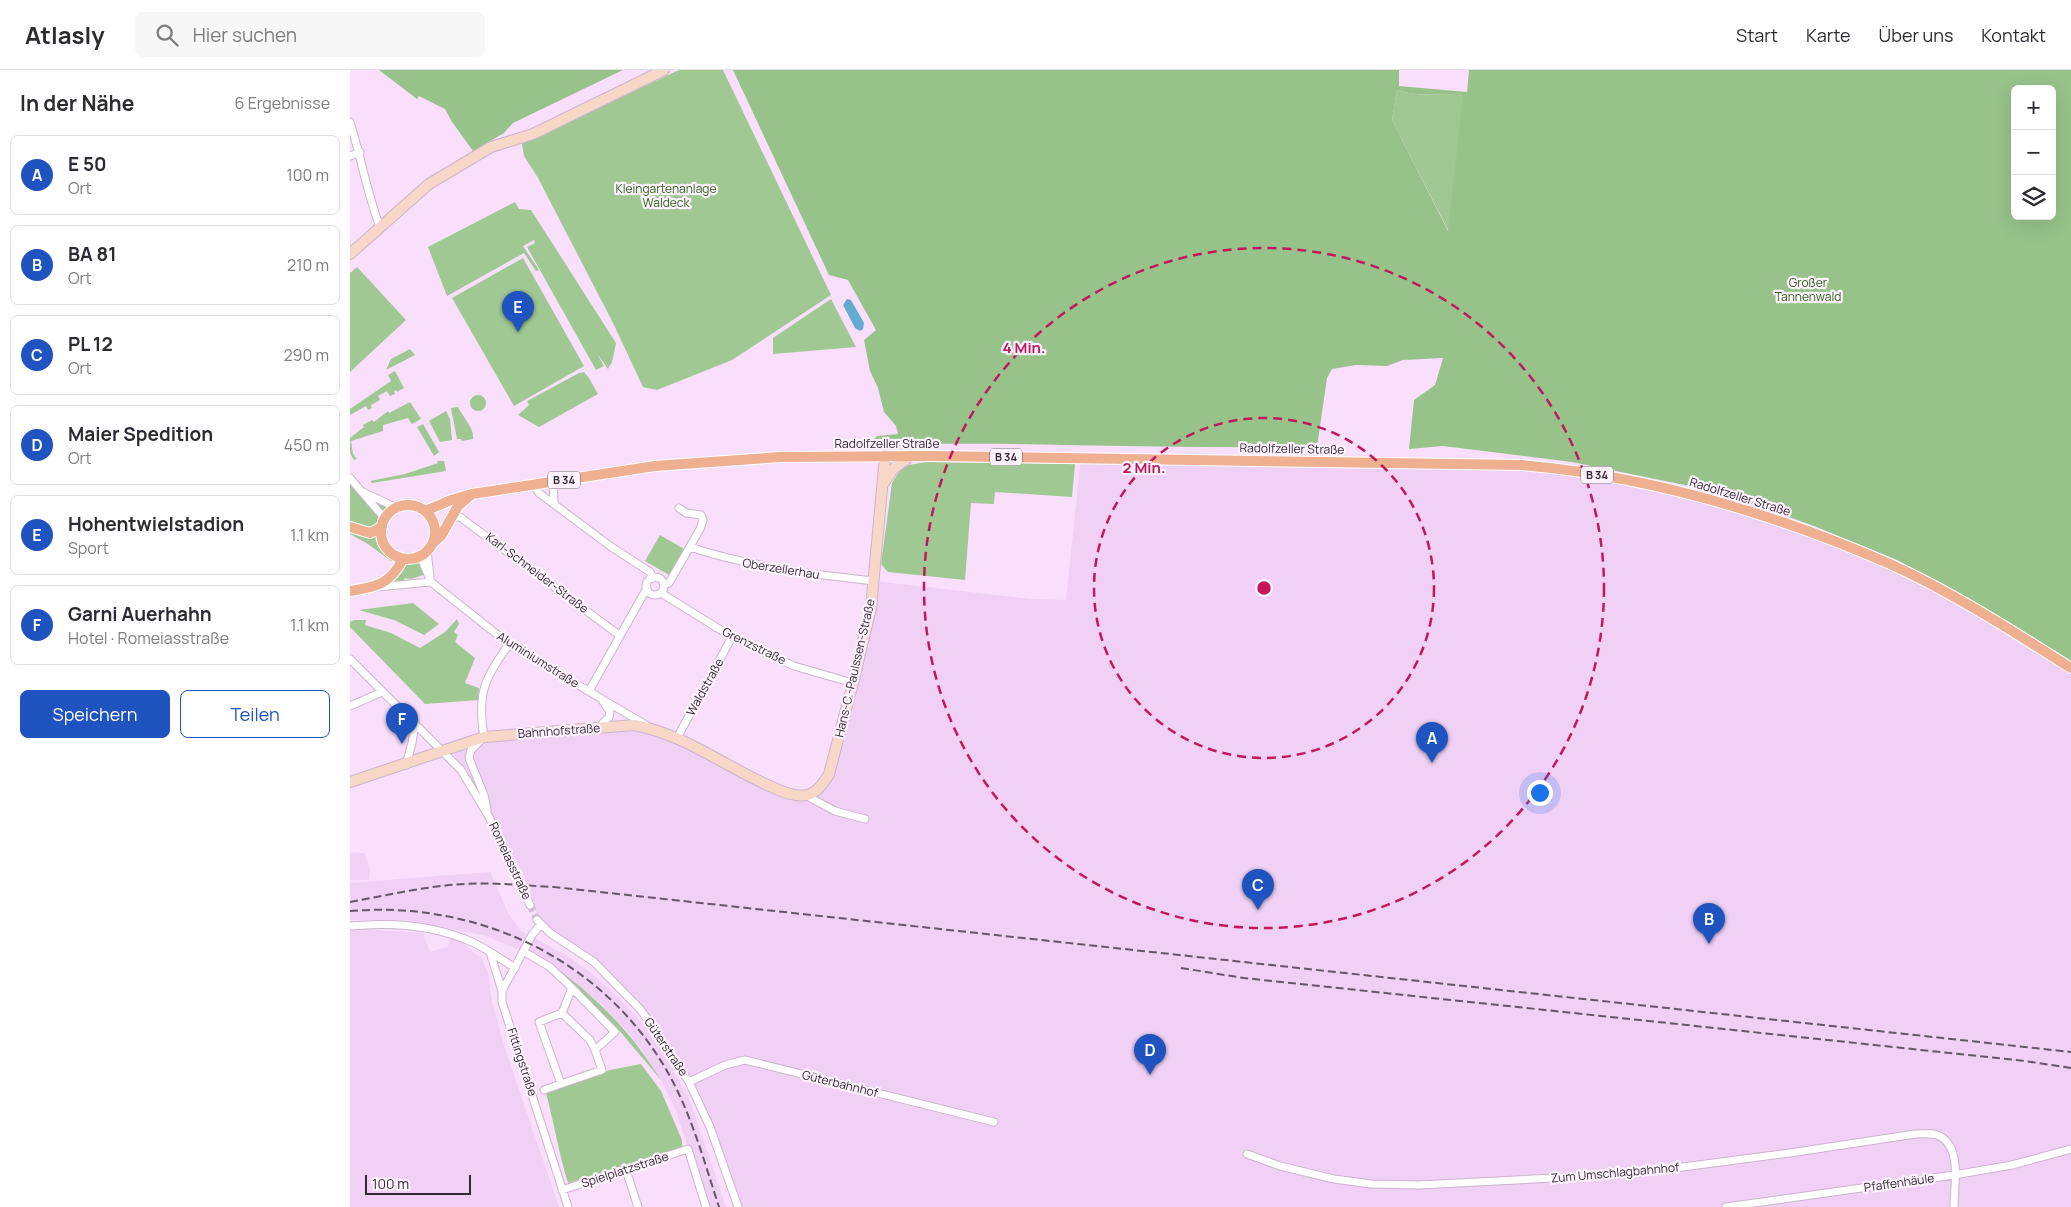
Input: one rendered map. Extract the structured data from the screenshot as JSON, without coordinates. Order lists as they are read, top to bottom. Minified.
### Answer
{"streets":{"main road":["Radolfzeller Straße","B 34"],"street":["Oberzellerhau","Karl-Schneider-Straße","Grenzstraße","Aluminiumstraße","Hans-C.-Paulssen-Straße","Waldstraße","Bahnhofstraße","Romeiasstraße","Güterstraße","Fittingstraße","Güterbahnhof","Spielplatzstraße","Zum Umschlagbahnhof","Pfaffenhäule"]},"crossings":[["Radolfzeller Straße","Aluminiumstraße"],["Radolfzeller Straße","Hans-C.-Paulssen-Straße"],["Oberzellerhau","Hans-C.-Paulssen-Straße"],["Grenzstraße","Hans-C.-Paulssen-Straße"],["Grenzstraße","Waldstraße"],["Aluminiumstraße","Hans-C.-Paulssen-Straße"],["Aluminiumstraße","Waldstraße"],["Aluminiumstraße","Bahnhofstraße"],["Bahnhofstraße","Romeiasstraße"],["Güterstraße","Güterbahnhof"],["Fittingstraße","Spielplatzstraße"],["Zum Umschlagbahnhof","Pfaffenhäule"]],"parks":["Kleingartenanlage Waldeck","Großer Tannenwald"],"scale_bar":"100 m","page":{"header":"Atlasly","search":"Hier suchen","nav":["Start","Karte","Über uns","Kontakt"],"heading":["In der Nähe","6 Ergebnisse"],"map_buttons":["+","−"],"list":[{"mark":"A","name":"E 50","note":"Ort","value":"100 m"},{"mark":"B","name":"BA 81","note":"Ort","value":"210 m"},{"mark":"C","name":"PL 12","note":"Ort","value":"290 m"},{"mark":"D","name":"Maier Spedition","note":"Ort","value":"450 m"},{"mark":"E","name":"Hohentwielstadion","note":"Sport","value":"1.1 km"},{"mark":"F","name":"Garni Auerhahn","note":"Hotel · Romeiasstraße","value":"1.1 km"}],"pins":["E","F","A","C","B","D"],"buttons":["Speichern","Teilen"],"scale":"100 m"},"rings":["4 Min.","2 Min."]}
